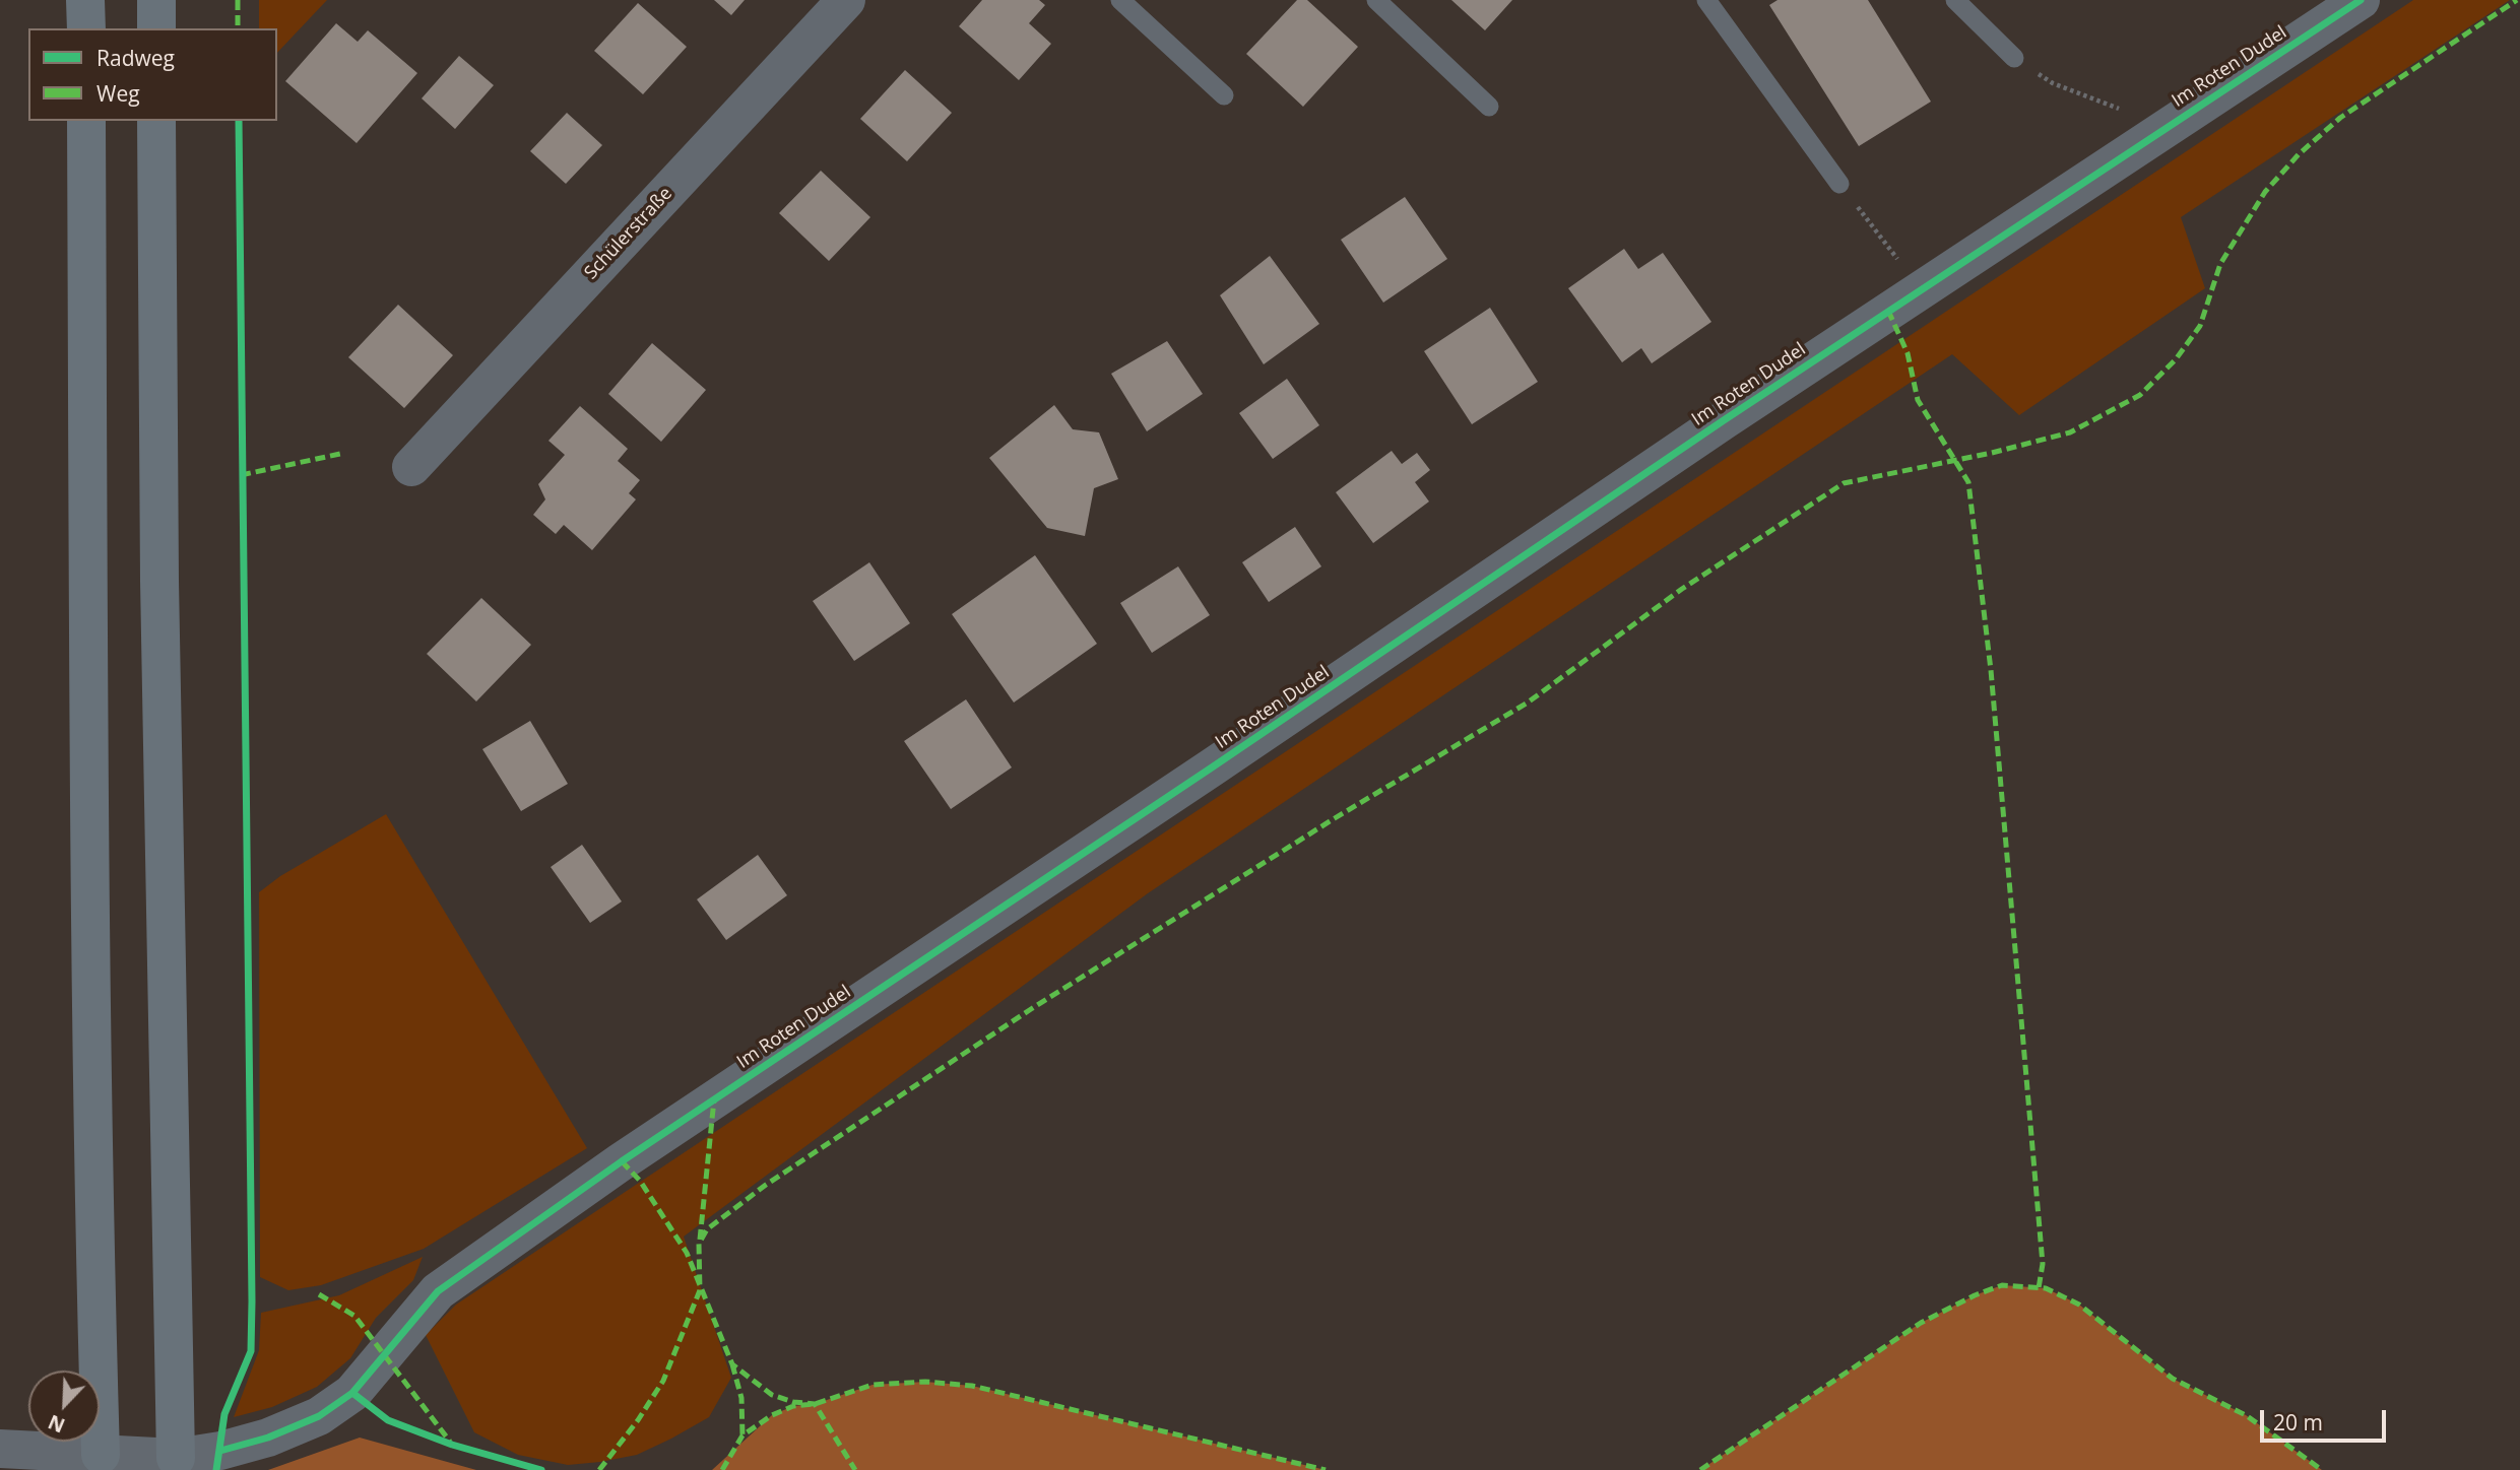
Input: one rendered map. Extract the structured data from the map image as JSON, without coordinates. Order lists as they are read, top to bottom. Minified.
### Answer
{"streets":{"street":["Im Roten Dudel","Schülerstraße"]},"legend":["Radweg","Weg"],"scale_bar":"20 m","north":"bottom left"}
